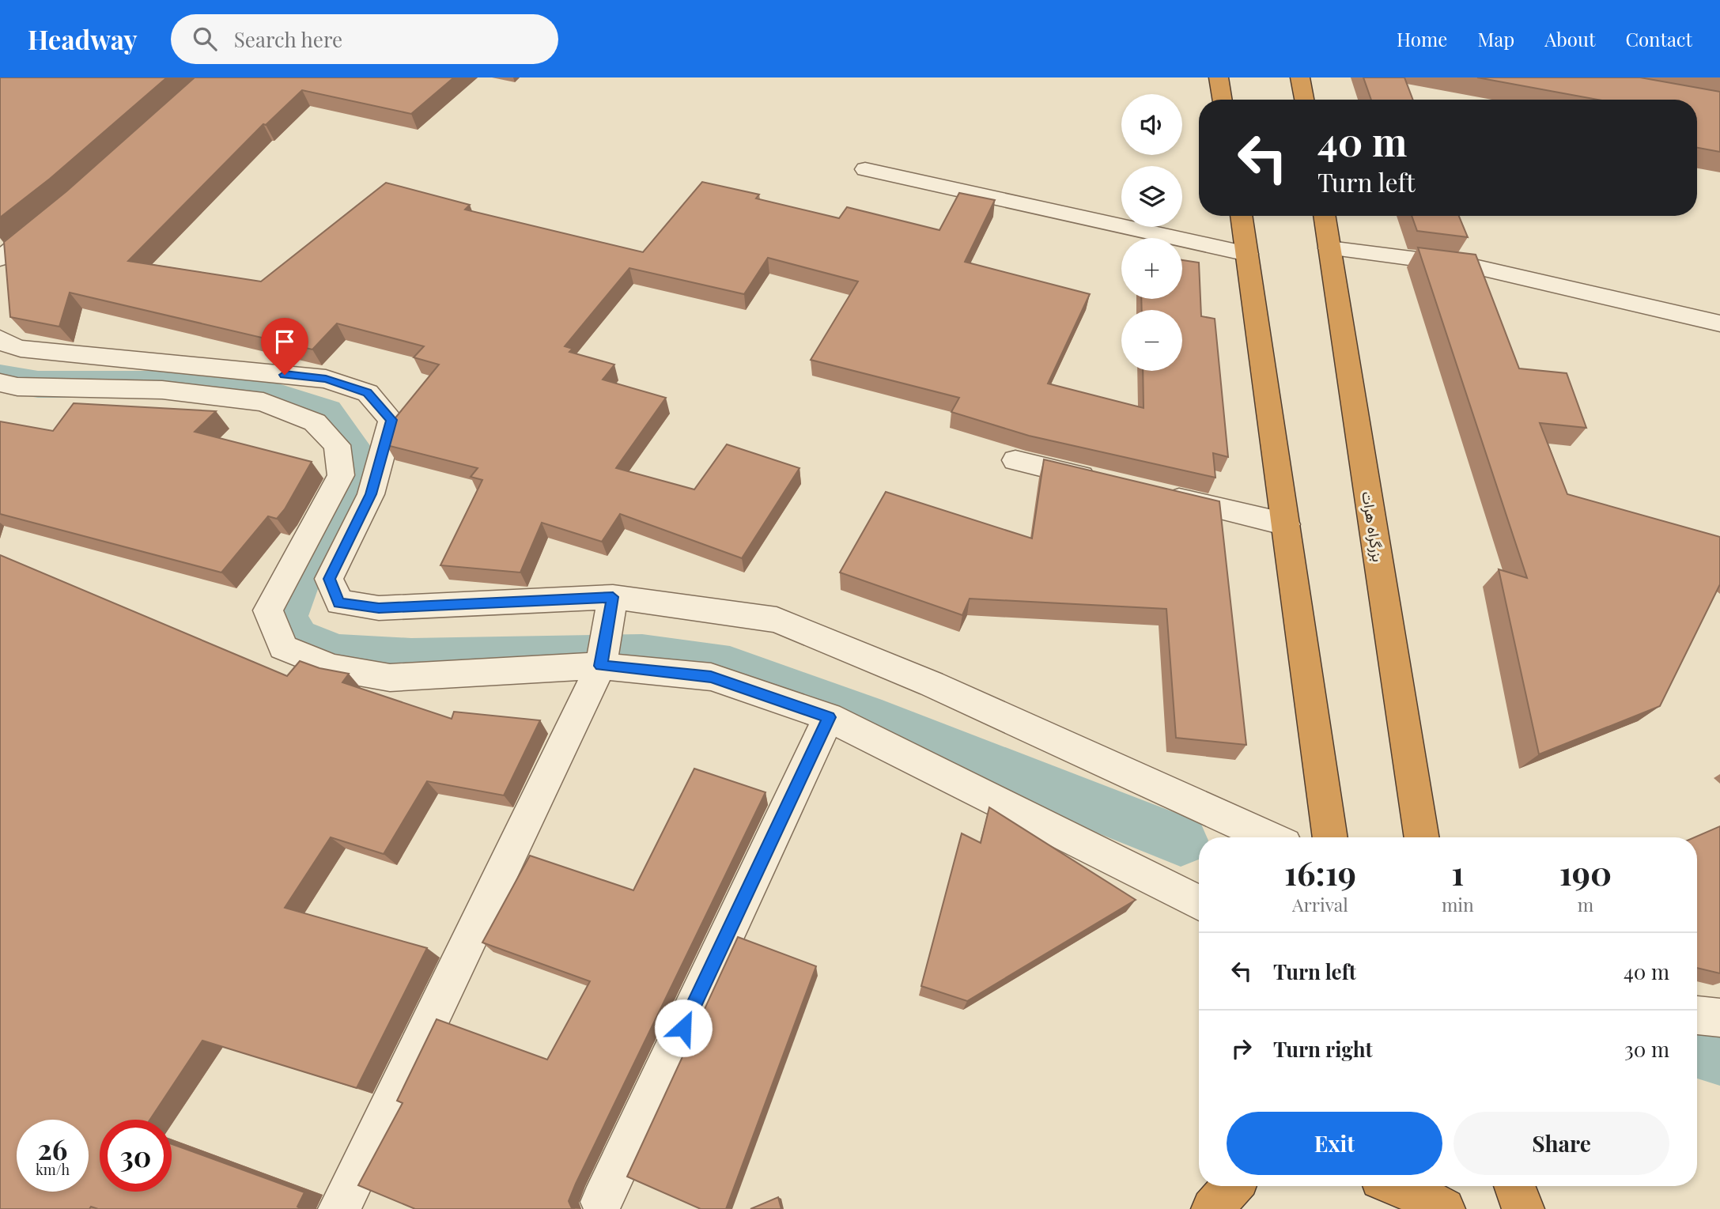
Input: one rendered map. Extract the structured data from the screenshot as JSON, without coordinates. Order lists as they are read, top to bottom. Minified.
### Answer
{"streets":{"highway":["بزرگراه هرات"]},"page":{"header":"Headway","search":"Search here","nav":["Home","Map","About","Contact"],"map_buttons":["+","−"],"turn":["40 m","Turn left"],"eta":["16:19","Arrival","1","min","190","m"],"list":[{"name":"Turn left","value":"40 m"},{"name":"Turn right","value":"30 m"}],"buttons":["Exit","Share"],"speed":"26 km/h","limit":"30"}}
